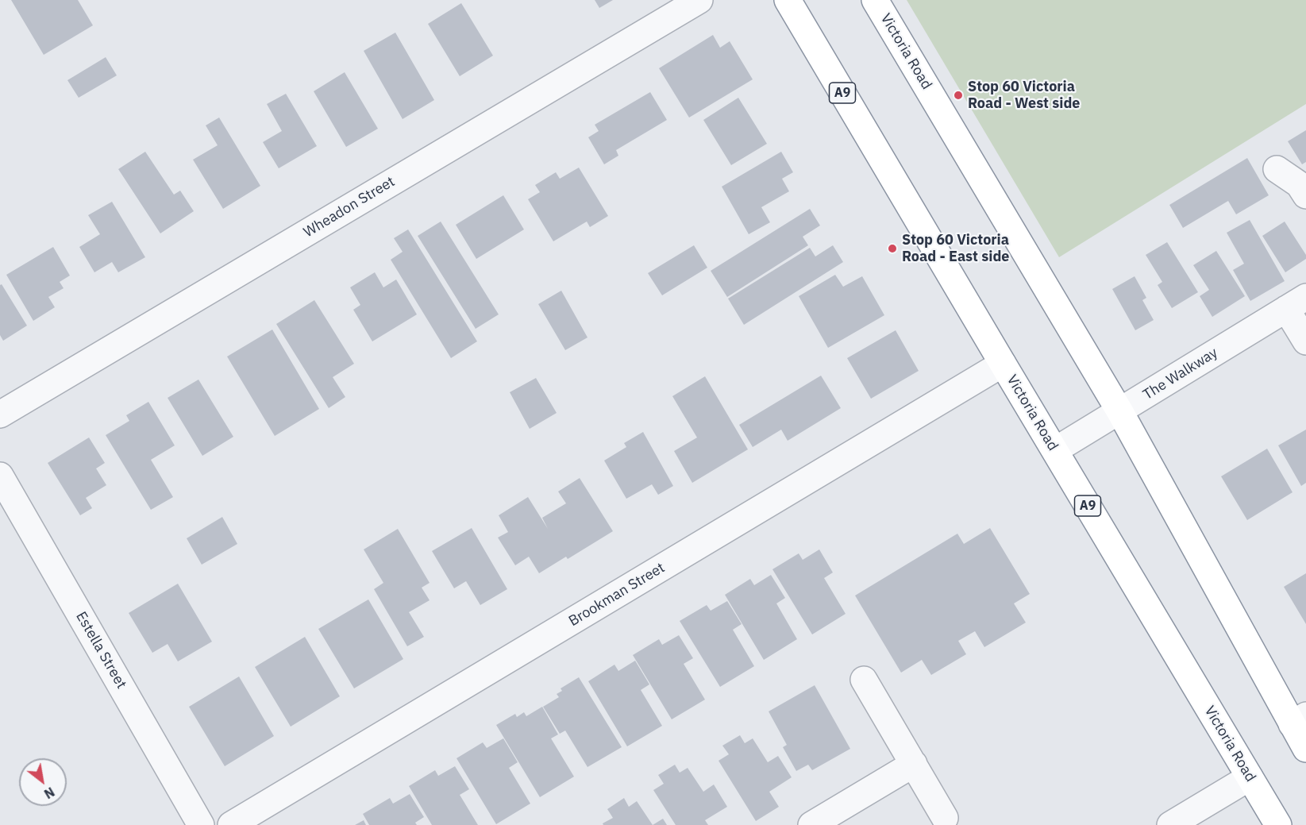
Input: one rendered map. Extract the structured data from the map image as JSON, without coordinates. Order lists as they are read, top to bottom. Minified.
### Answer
{"streets":{"highway":["Victoria Road","A9"],"street":["Wheadon Street","The Walkway","Brookman Street","Estella Street"]},"crossings":[["Victoria Road","The Walkway"],["Victoria Road","Brookman Street"]],"places":["Stop 60 Victoria Road - West side","Stop 60 Victoria Road - East side"],"north":"bottom right"}
